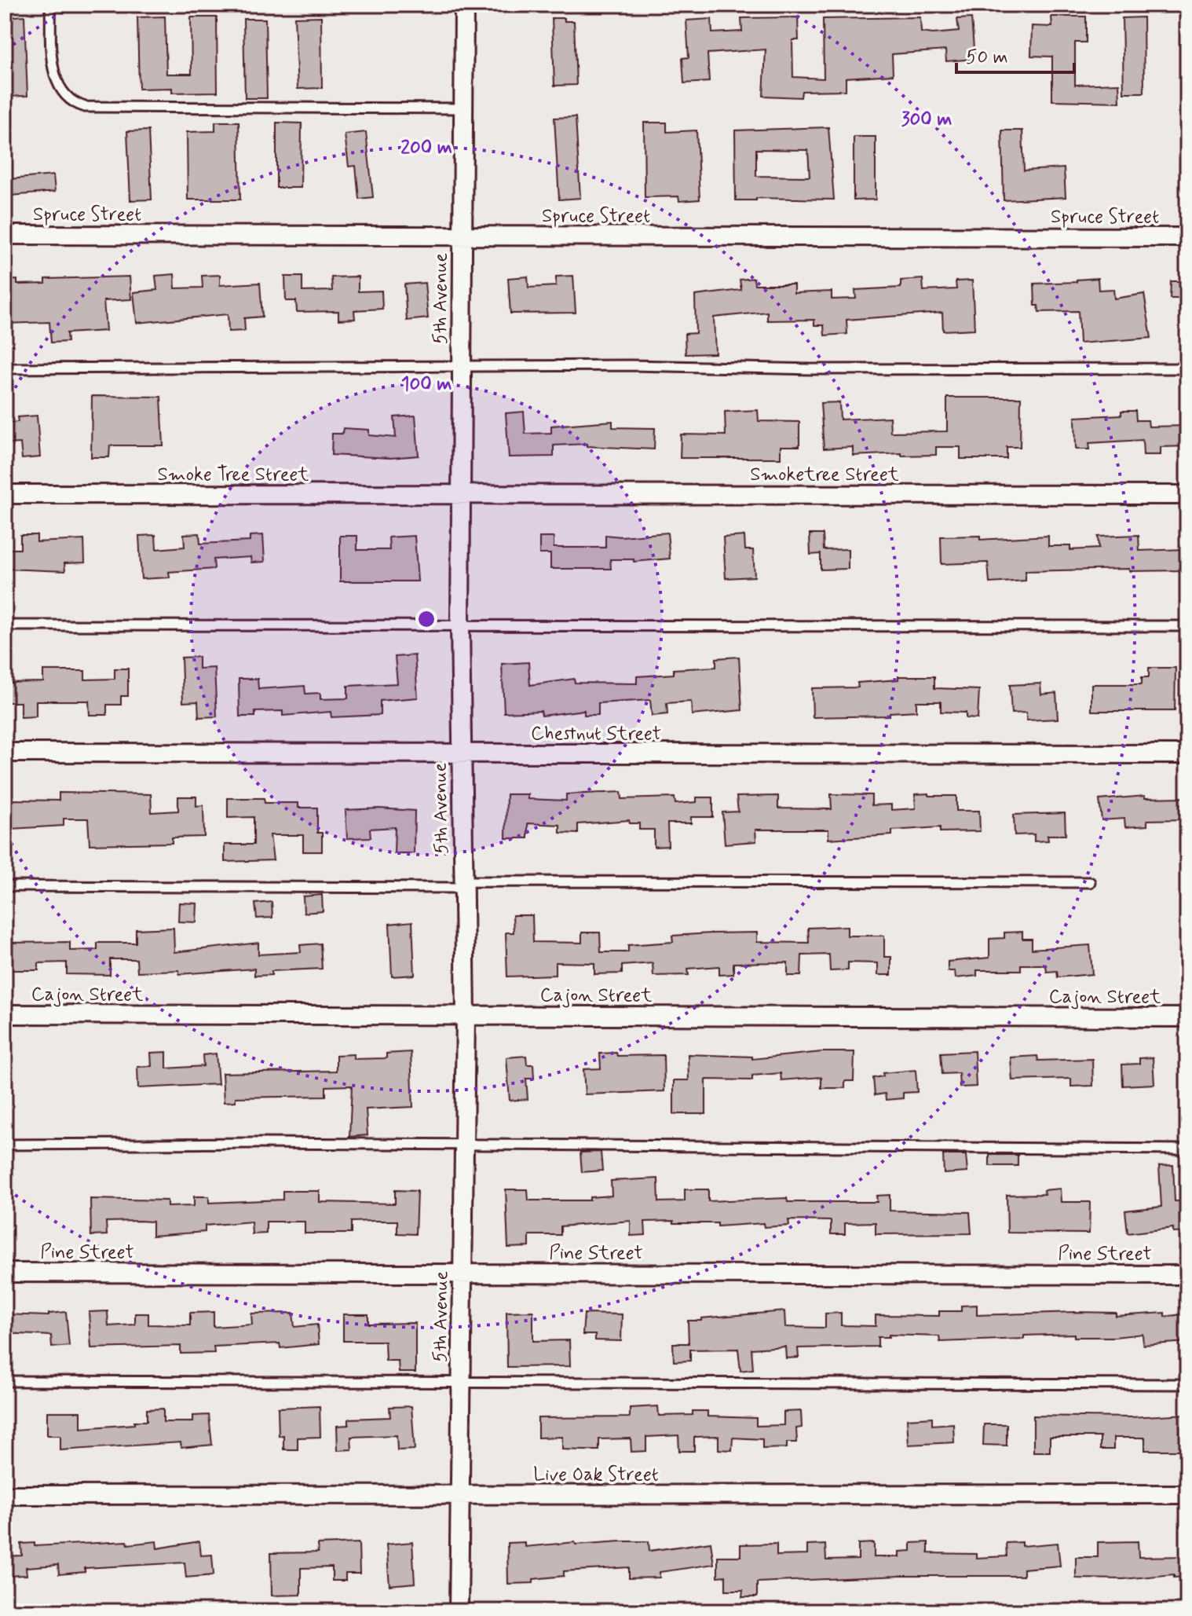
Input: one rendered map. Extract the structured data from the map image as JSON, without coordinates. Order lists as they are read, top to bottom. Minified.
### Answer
{"streets":{"street":["Spruce Street","5th Avenue","Smoke Tree Street","Smoketree Street","Chestnut Street","Cajon Street","Pine Street","Live Oak Street"]},"crossings":[["Spruce Street","5th Avenue"],["5th Avenue","Smoke Tree Street"],["5th Avenue","Smoketree Street"],["5th Avenue","Chestnut Street"],["5th Avenue","Cajon Street"],["5th Avenue","Pine Street"],["5th Avenue","Live Oak Street"],["Smoke Tree Street","Smoketree Street"]],"scale_bar":"50 m","rings":["300 m","200 m","100 m"]}
